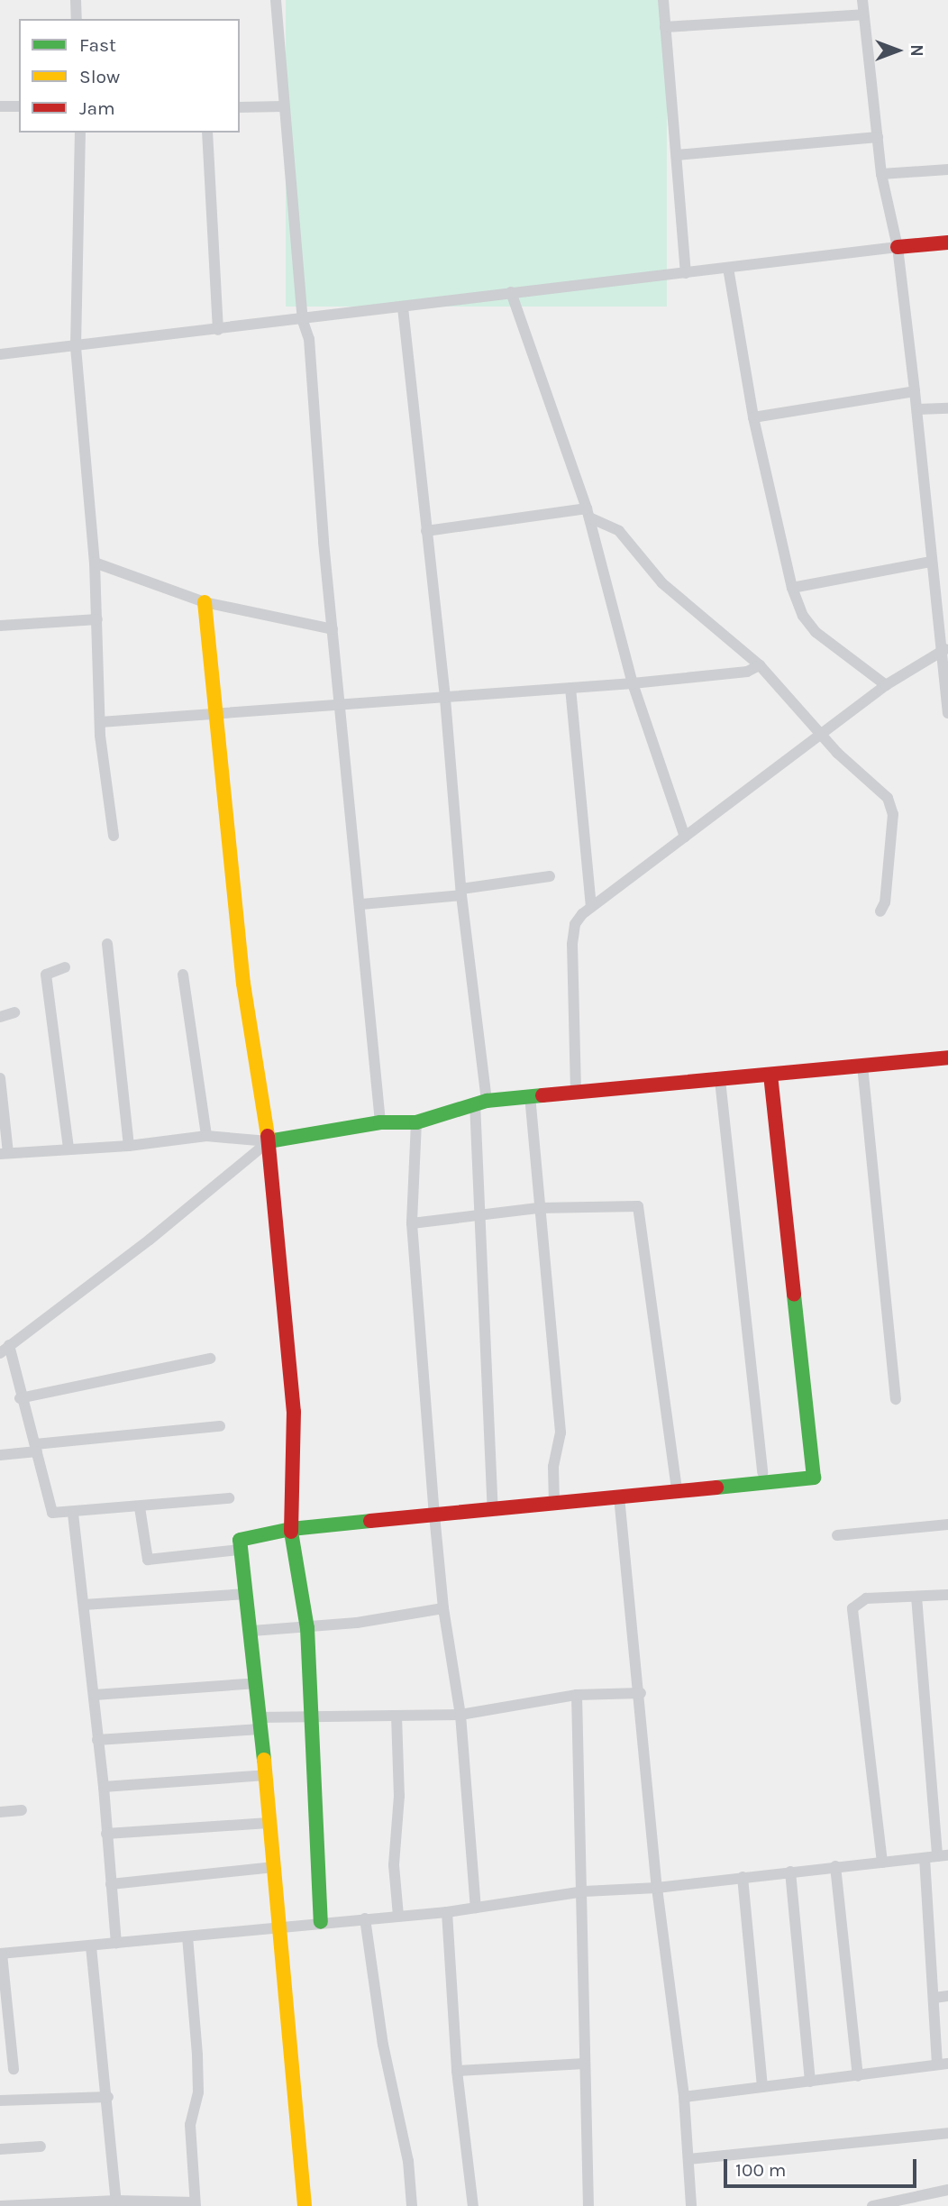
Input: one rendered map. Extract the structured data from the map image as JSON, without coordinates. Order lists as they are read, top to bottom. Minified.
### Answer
{"legend":["Fast","Slow","Jam"],"scale_bar":"100 m","north":"right"}
